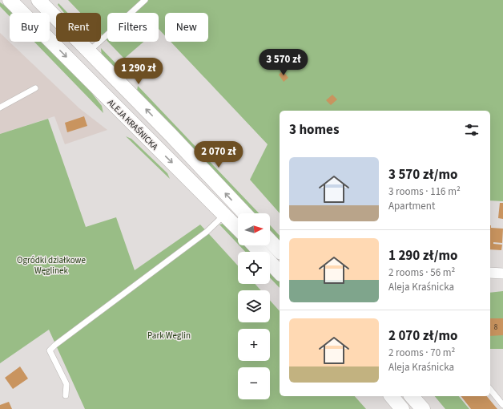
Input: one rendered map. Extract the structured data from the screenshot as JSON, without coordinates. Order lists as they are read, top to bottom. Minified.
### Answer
{"streets":{"main road":["ALEJA KRAŚNICKA"]},"parks":["Ogródki działkowe Węglinek","Park Weglin"],"house_numbers":["8"],"north":"right","page":{"chip":["Buy","Rent","Filters","New"],"price":["3 570 zł","1 290 zł","2 070 zł"],"heading":"3 homes","list":[{"name":"3 570 zł/mo","note":"3 rooms · 116 m² · Apartment"},{"name":"1 290 zł/mo","note":"2 rooms · 56 m² · Aleja Kraśnicka"},{"name":"2 070 zł/mo","note":"2 rooms · 70 m² · Aleja Kraśnicka"}],"map_buttons":["+","−"]}}
